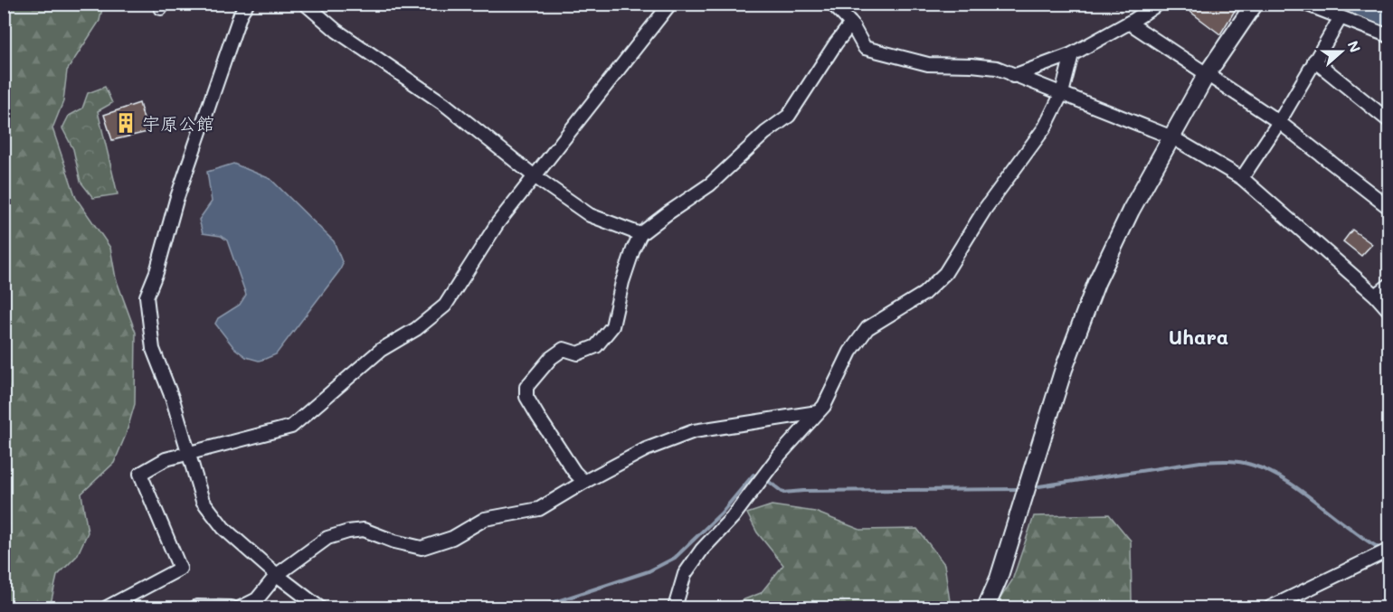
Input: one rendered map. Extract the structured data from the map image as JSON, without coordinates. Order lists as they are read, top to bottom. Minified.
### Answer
{"districts":["Uhara"],"places":{"building":["宇原公館"]},"north":"right"}
